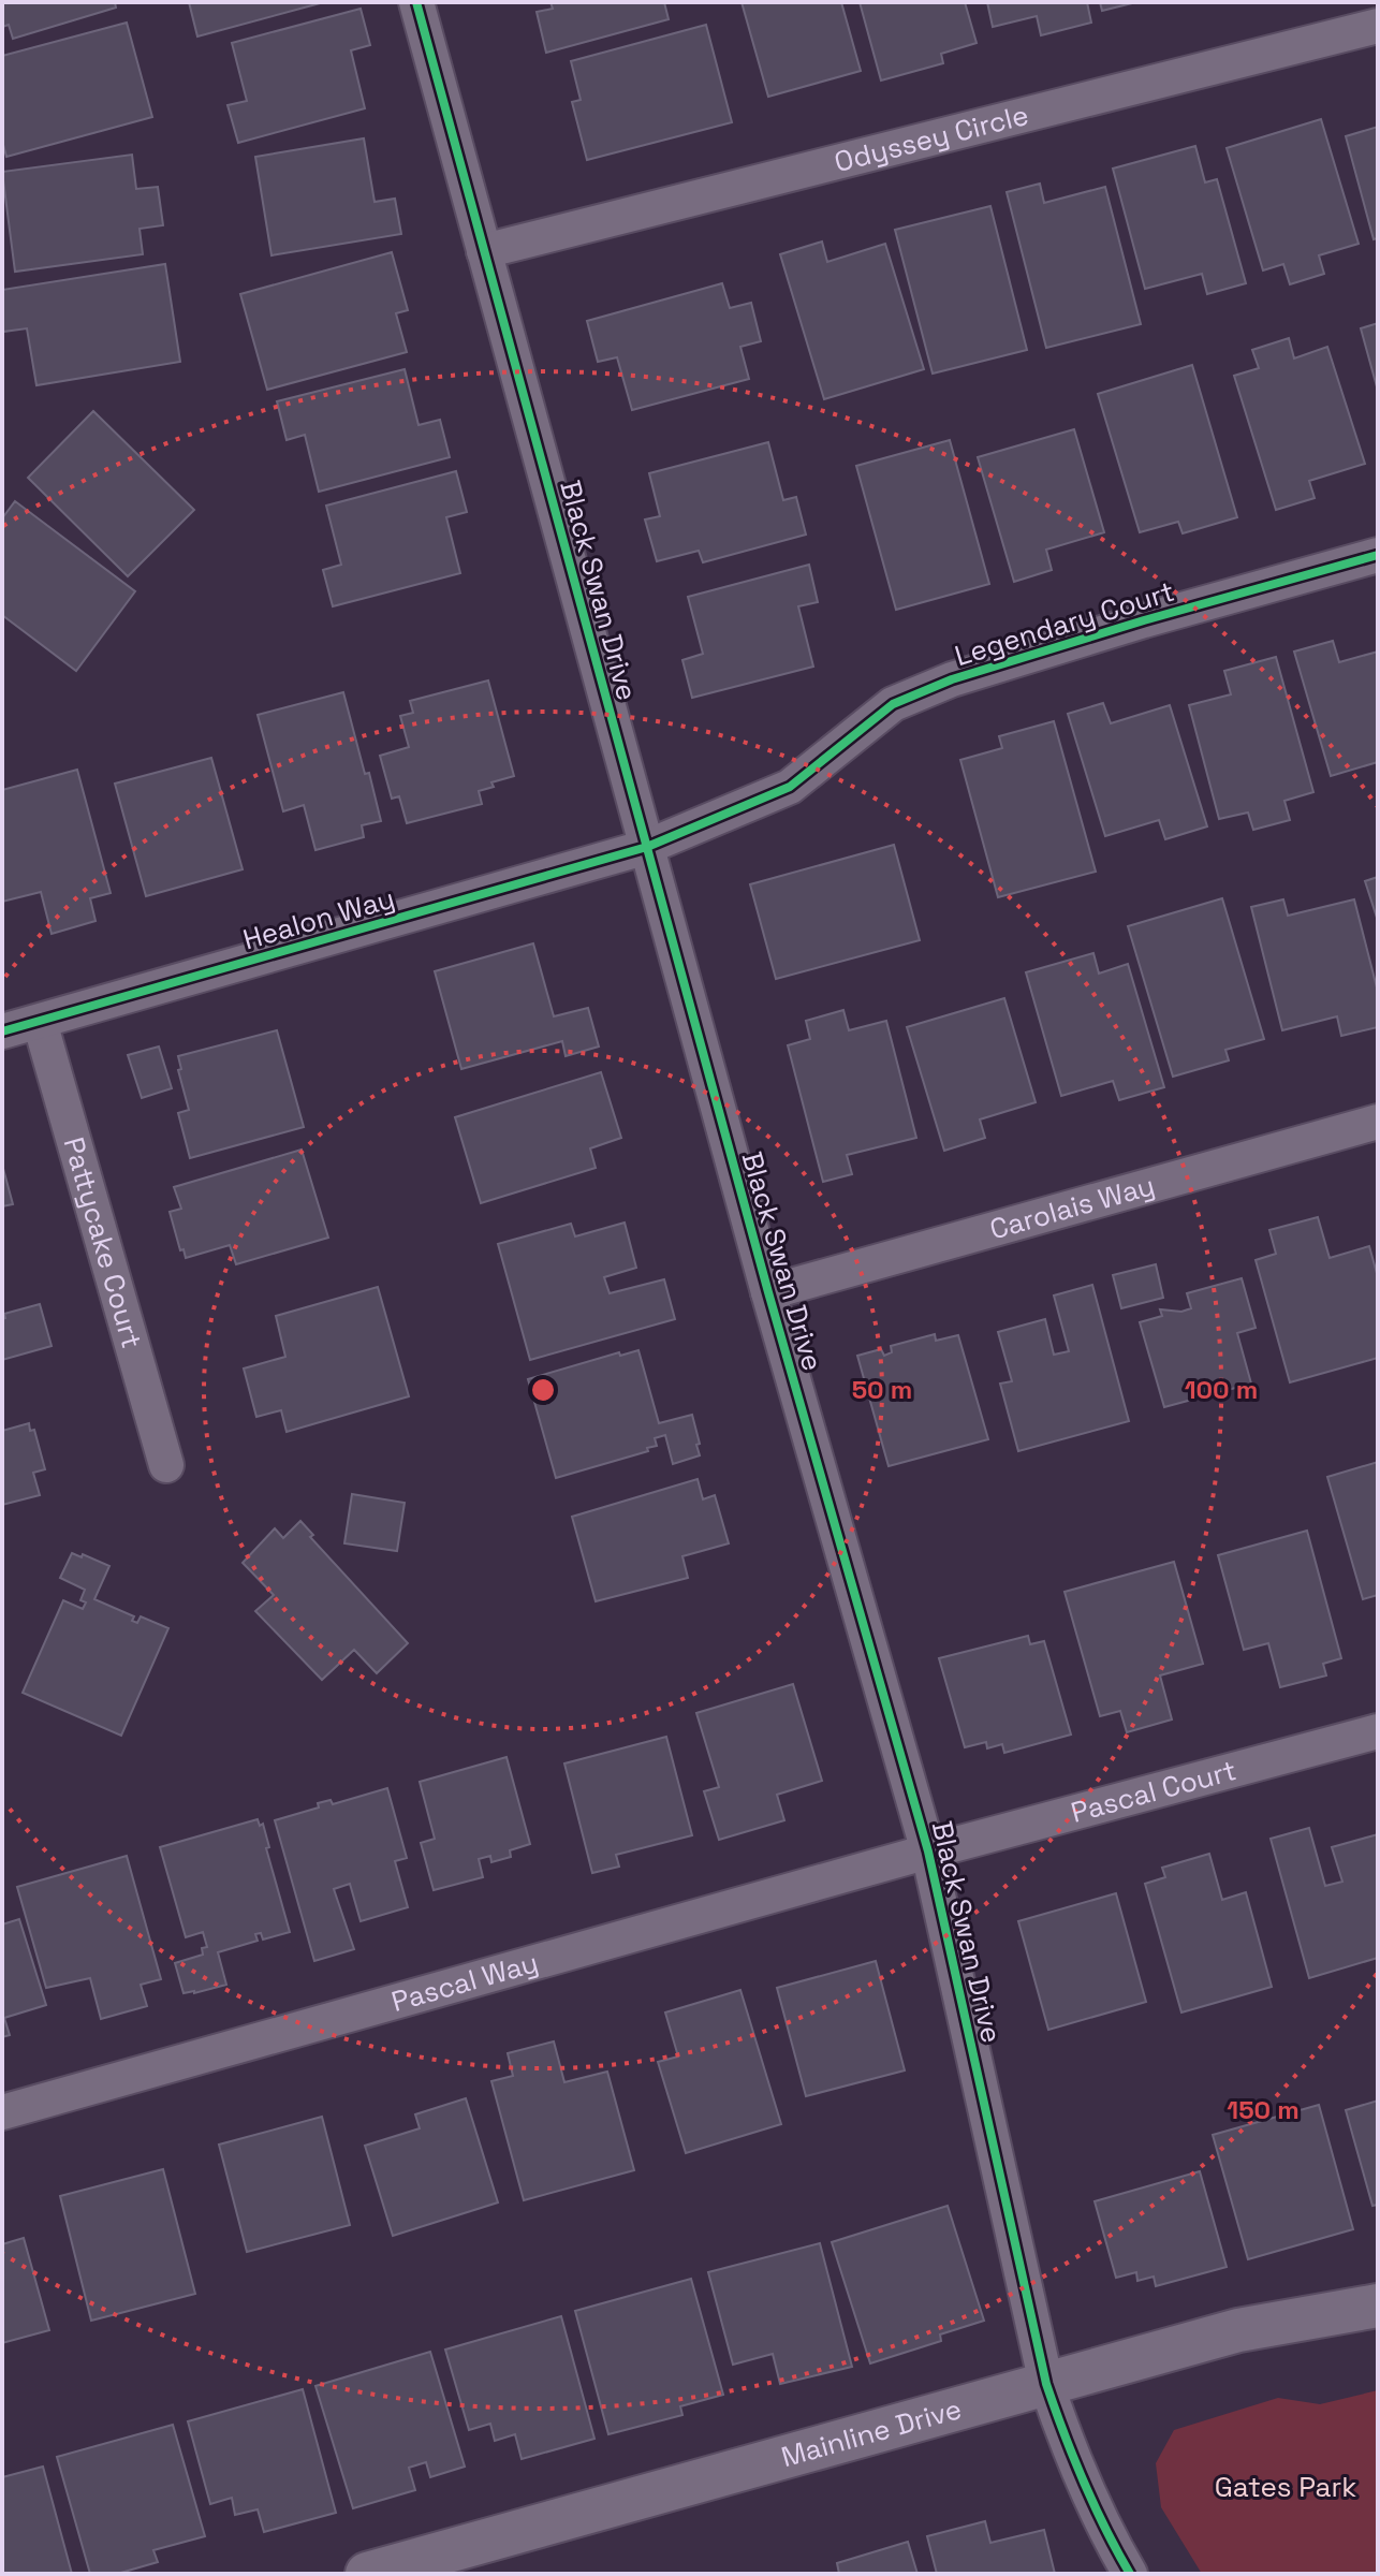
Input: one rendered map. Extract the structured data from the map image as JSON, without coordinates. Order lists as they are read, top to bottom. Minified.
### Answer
{"streets":{"street":["Odyssey Circle","Black Swan Drive","Legendary Court","Healon Way","Carolais Way","Pattycake Court","Pascal Court","Pascal Way","Mainline Drive"]},"crossings":[["Odyssey Circle","Black Swan Drive"],["Black Swan Drive","Legendary Court"],["Black Swan Drive","Healon Way"],["Black Swan Drive","Carolais Way"],["Black Swan Drive","Pascal Court"],["Black Swan Drive","Pascal Way"],["Black Swan Drive","Mainline Drive"],["Legendary Court","Healon Way"],["Healon Way","Pattycake Court"],["Pascal Court","Pascal Way"]],"parks":["Gates Park"],"rings":["50 m","100 m","150 m"]}
